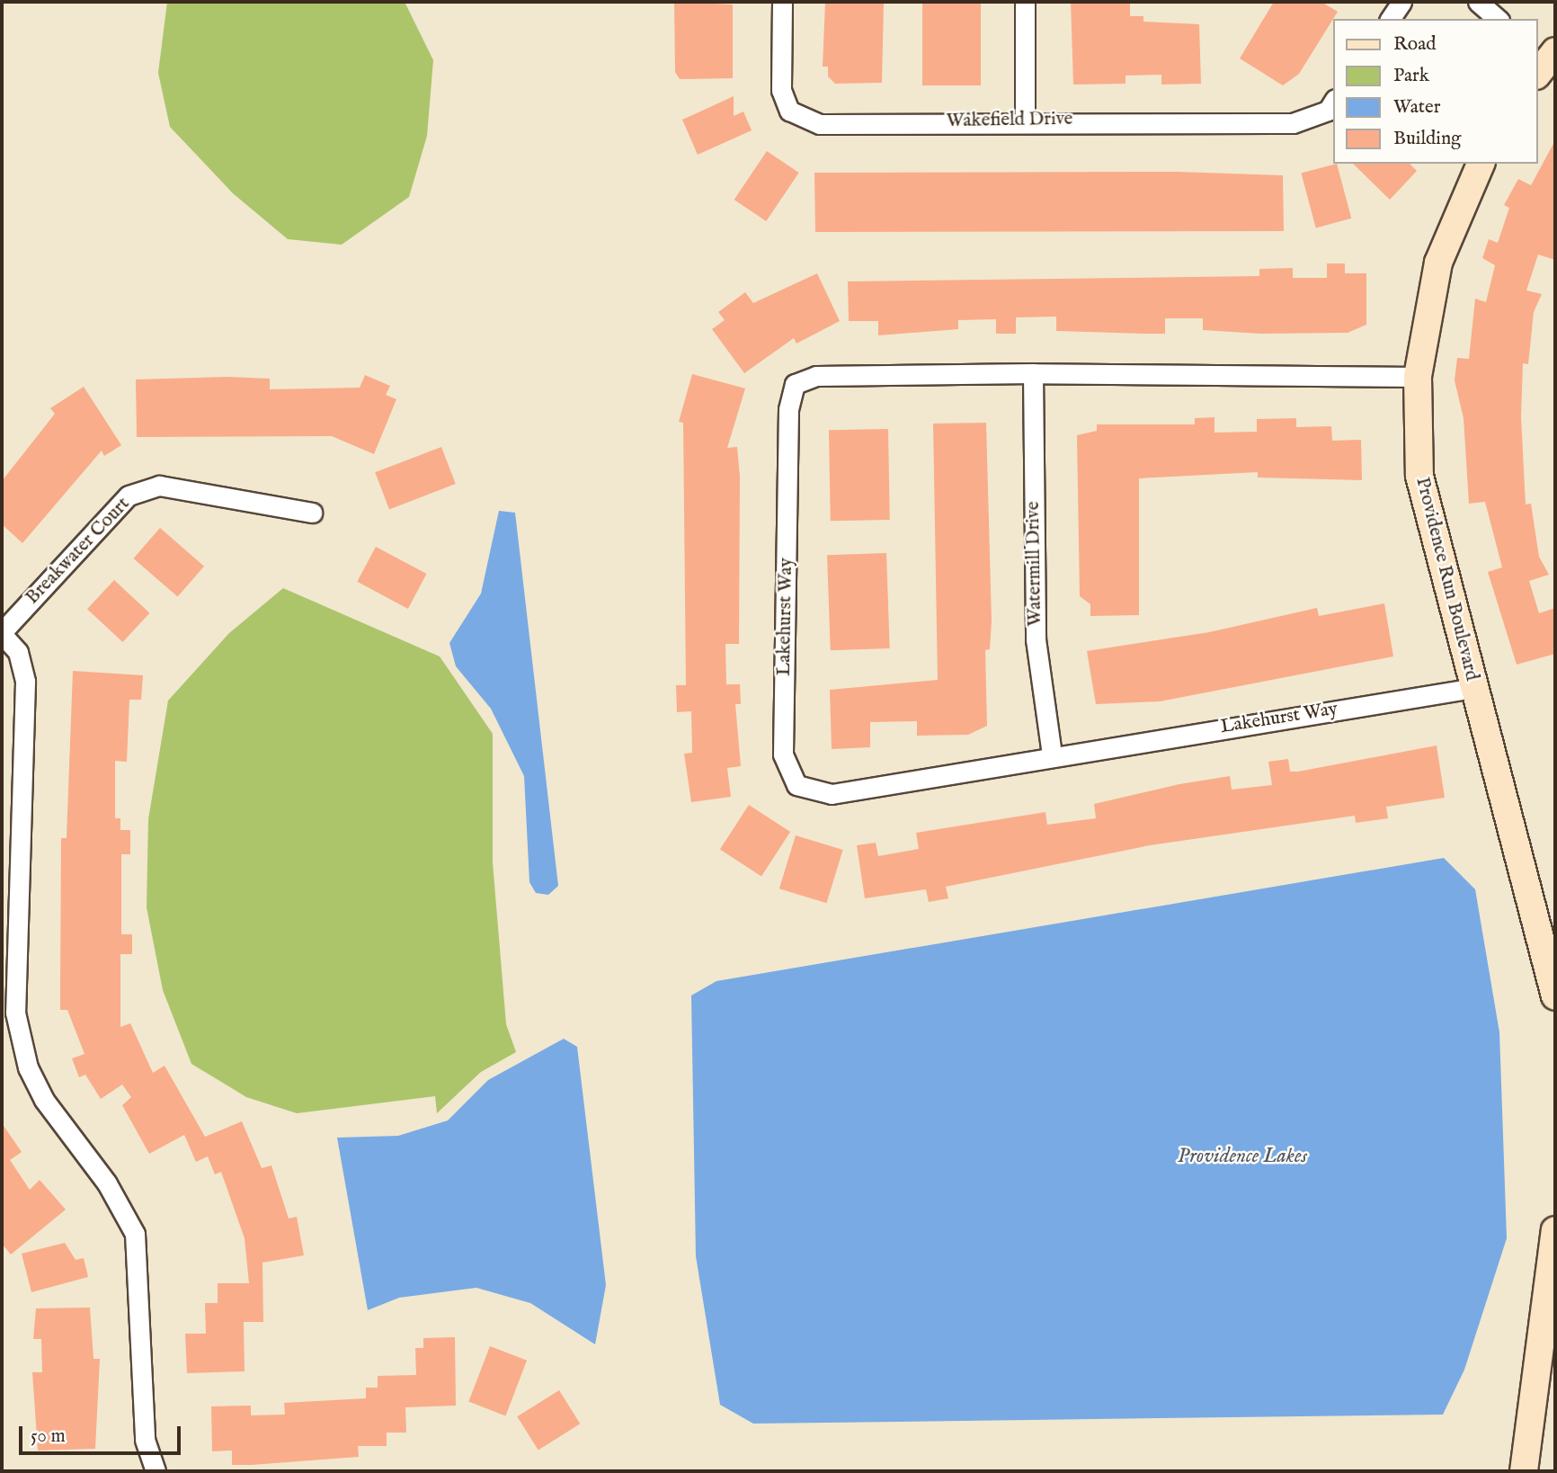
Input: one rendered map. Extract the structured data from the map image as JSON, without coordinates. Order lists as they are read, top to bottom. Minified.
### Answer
{"streets":{"street":["Wakefield Drive","Breakwater Court","Watermill Drive","Providence Run Boulevard","Lakehurst Way"]},"crossings":[["Watermill Drive","Lakehurst Way"],["Providence Run Boulevard","Lakehurst Way"]],"water":["Providence Lakes"],"legend":["Road","Park","Water","Building"],"scale_bar":"50 m"}
